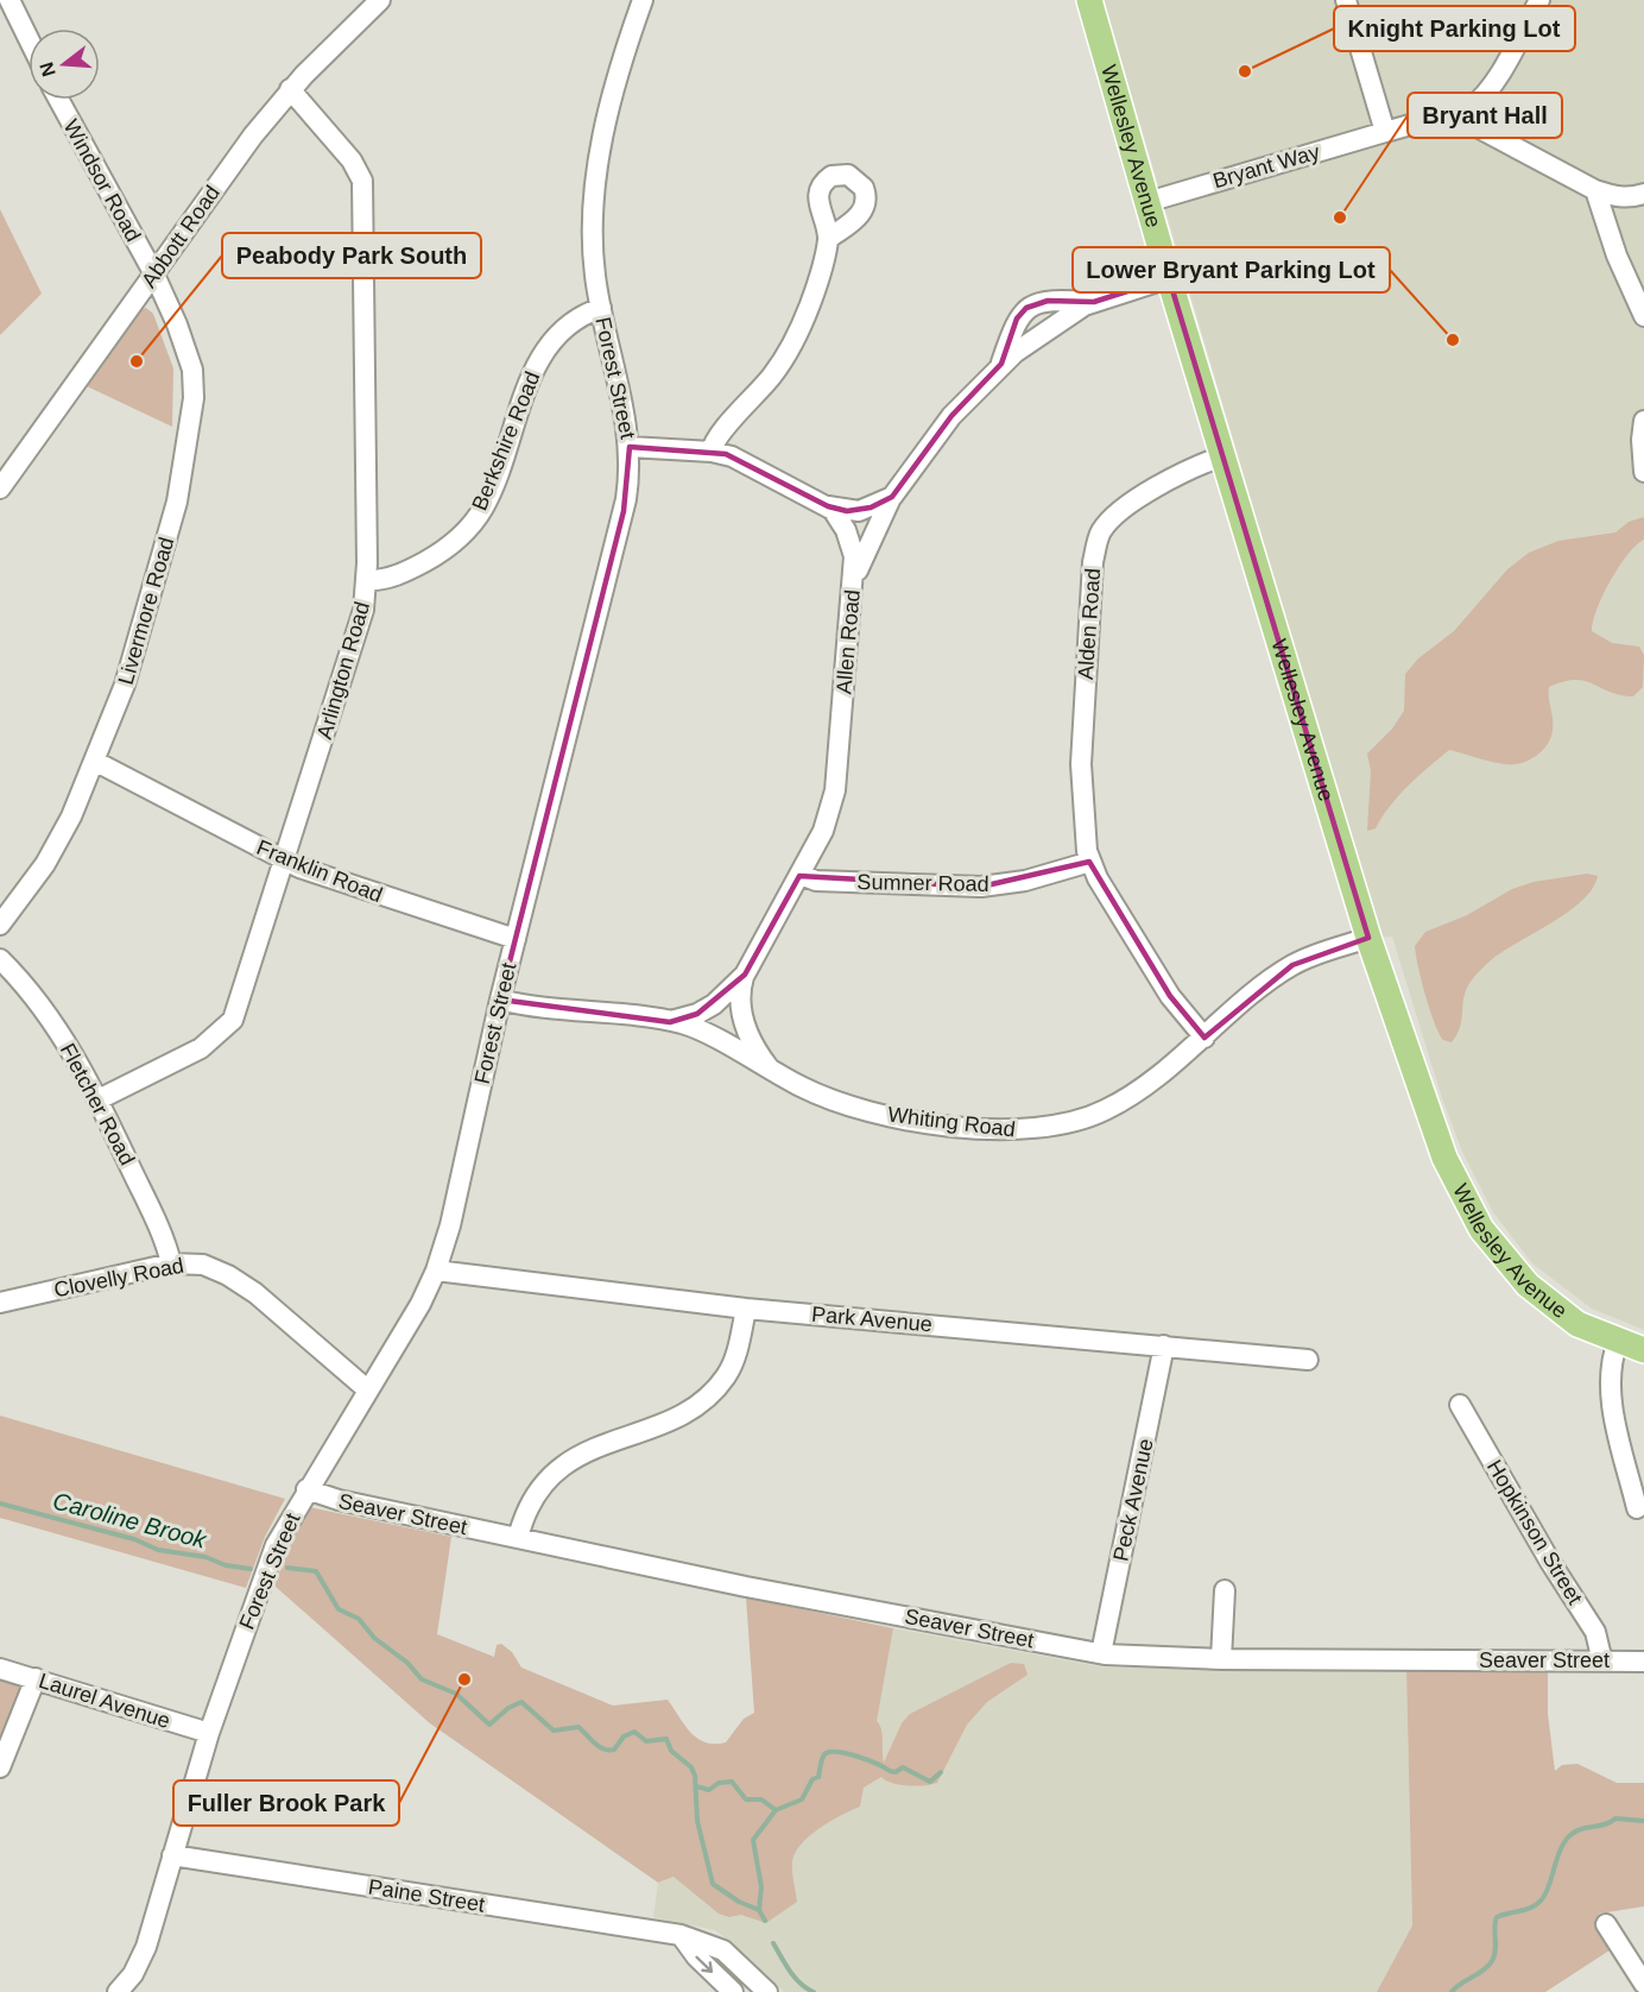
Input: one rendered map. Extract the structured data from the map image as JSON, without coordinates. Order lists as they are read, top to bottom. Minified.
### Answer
{"streets":{"main road":["Wellesley Avenue"],"street":["Bryant Way","Windsor Road","Abbott Road","Forest Street","Berkshire Road","Livermore Road","Alden Road","Allen Road","Arlington Road","Franklin Road","Sumner Road","Fletcher Road","Whiting Road","Clovelly Road","Park Avenue","Peck Avenue","Seaver Street","Hopkinson Street","Laurel Avenue","Paine Street"]},"crossings":[["Wellesley Avenue","Bryant Way"],["Wellesley Avenue","Alden Road"],["Wellesley Avenue","Whiting Road"],["Windsor Road","Abbott Road"],["Windsor Road","Livermore Road"],["Abbott Road","Livermore Road"],["Abbott Road","Arlington Road"],["Forest Street","Berkshire Road"],["Forest Street","Allen Road"],["Forest Street","Franklin Road"],["Forest Street","Whiting Road"],["Forest Street","Clovelly Road"],["Forest Street","Park Avenue"],["Forest Street","Seaver Street"],["Forest Street","Laurel Avenue"],["Forest Street","Paine Street"],["Berkshire Road","Arlington Road"],["Livermore Road","Franklin Road"],["Alden Road","Sumner Road"],["Allen Road","Sumner Road"],["Allen Road","Whiting Road"],["Arlington Road","Franklin Road"],["Arlington Road","Fletcher Road"],["Fletcher Road","Clovelly Road"],["Park Avenue","Peck Avenue"],["Peck Avenue","Seaver Street"],["Seaver Street","Hopkinson Street"]],"water":["Caroline Brook"],"places":["Knight Parking Lot","Bryant Hall","Lower Bryant Parking Lot","Peabody Park South","Fuller Brook Park"],"north":"left"}
